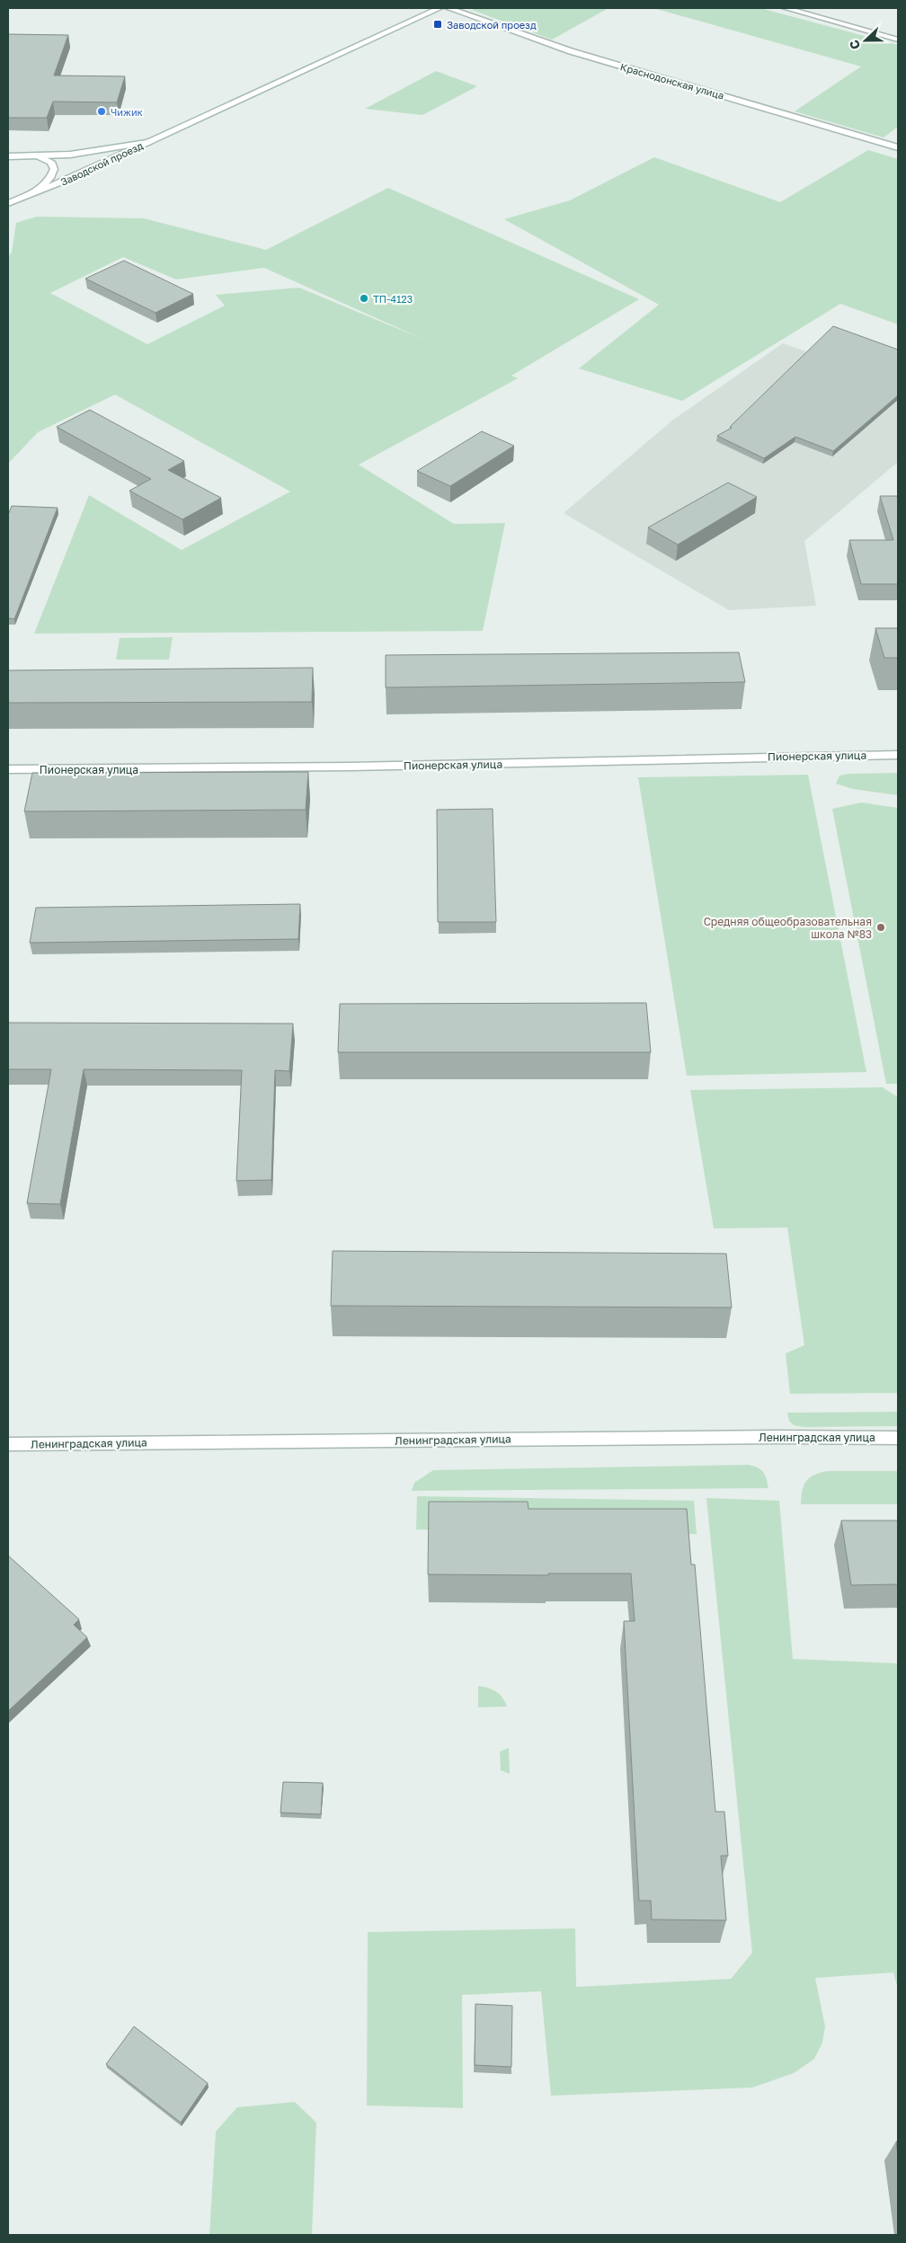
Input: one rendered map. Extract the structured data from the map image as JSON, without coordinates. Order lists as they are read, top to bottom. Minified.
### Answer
{"streets":{"street":["Краснодонская улица","Заводской проезд","Пионерская улица","Ленинградская улица"]},"places":{"transit":["Заводской проезд"],"other":["Чижик","ТП-4123","Средняя общеобразовательная школа №83"]},"north":"left"}
